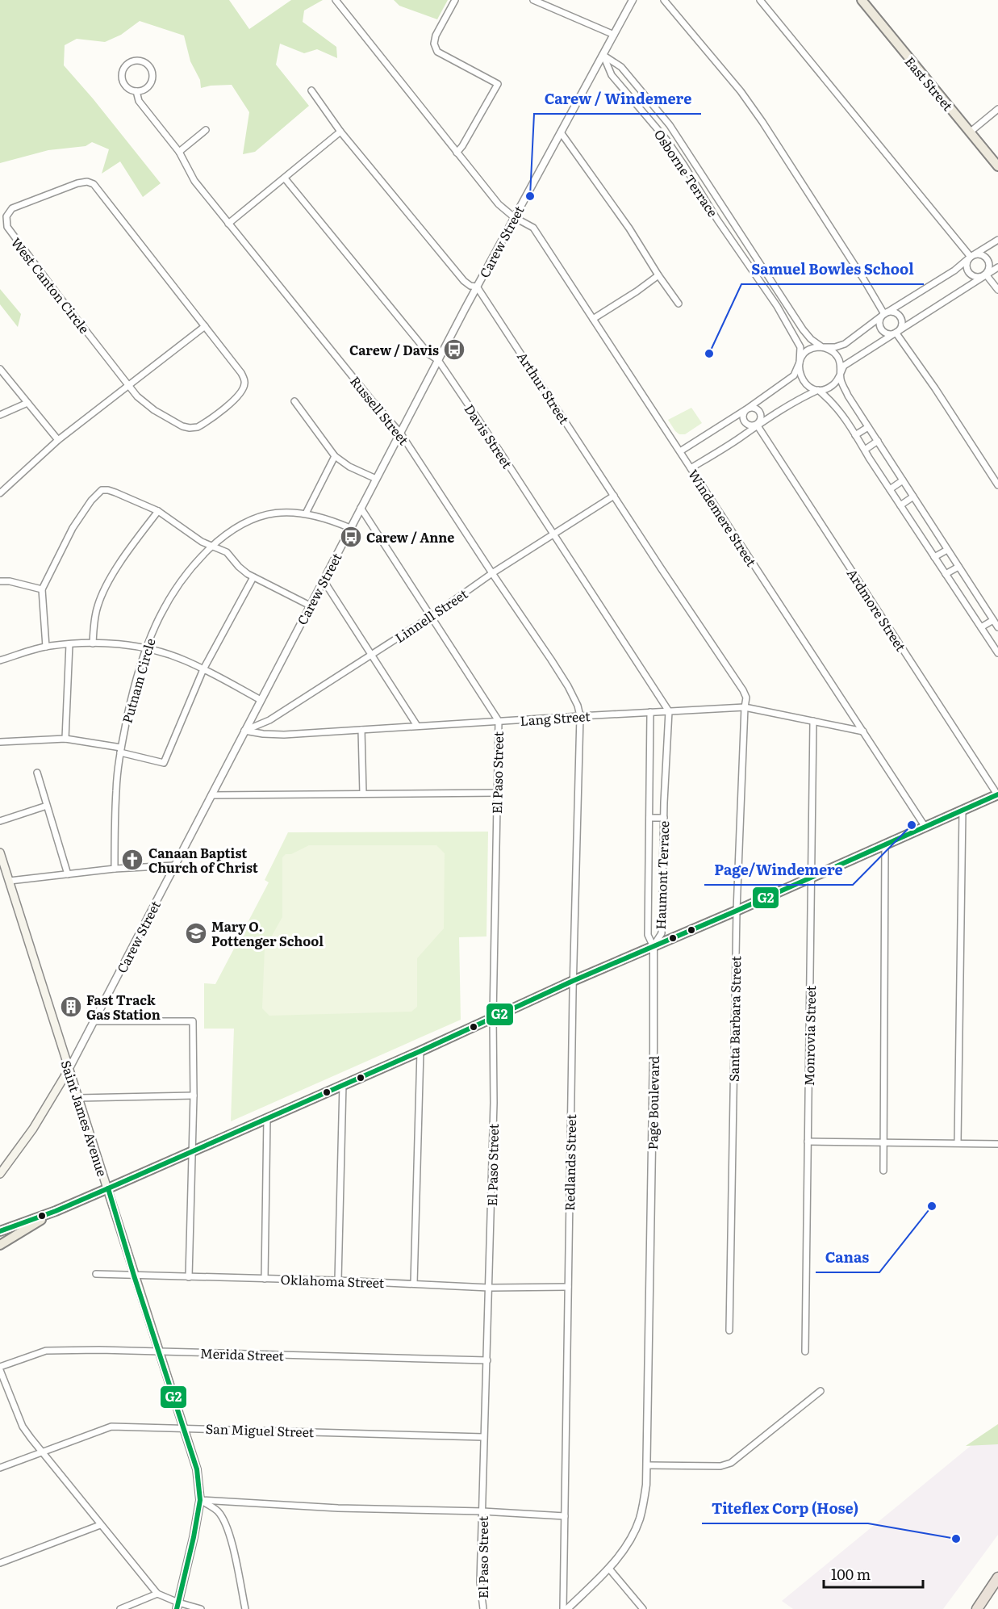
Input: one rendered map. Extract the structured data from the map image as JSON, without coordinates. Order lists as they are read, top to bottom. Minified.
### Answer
{"streets":{"main road":["East Street","Carew Street","Saint James Avenue"],"street":["Osborne Terrace","West Canton Circle","Arthur Street","Russell Street","Davis Street","Windemere Street","Ardmore Street","Linnell Street","Putnam Circle","Lang Street","El Paso Street","Haumont Terrace","Santa Barbara Street","Monrovia Street","Page Boulevard","Redlands Street","Oklahoma Street","Merida Street","San Miguel Street"]},"crossings":[["Osborne Terrace","Carew Street"],["Carew Street","Arthur Street"],["Carew Street","Russell Street"],["Carew Street","Davis Street"],["Carew Street","Windemere Street"],["Carew Street","Linnell Street"],["Carew Street","Putnam Circle"],["Carew Street","Lang Street"],["Carew Street","Saint James Avenue"],["Arthur Street","Linnell Street"],["Arthur Street","Lang Street"],["Arthur Street","Santa Barbara Street"],["Russell Street","Linnell Street"],["Russell Street","Lang Street"],["Russell Street","Redlands Street"],["Davis Street","Linnell Street"],["Davis Street","Lang Street"],["Davis Street","Haumont Terrace"],["Windemere Street","Lang Street"],["Linnell Street","Lang Street"],["Lang Street","El Paso Street"],["Lang Street","Haumont Terrace"],["Lang Street","Santa Barbara Street"],["Lang Street","Monrovia Street"],["Lang Street","Redlands Street"],["El Paso Street","Oklahoma Street"],["El Paso Street","Merida Street"],["El Paso Street","San Miguel Street"],["Haumont Terrace","Page Boulevard"],["Saint James Avenue","Oklahoma Street"],["Saint James Avenue","Merida Street"],["Saint James Avenue","San Miguel Street"],["Redlands Street","Oklahoma Street"]],"places":{"other":["Carew / Windemere","Samuel Bowles School","Page/Windemere","Canas","Titeflex Corp (Hose)"],"bus stop":["Carew / Davis","Carew / Anne"],"church":["Canaan Baptist Church of Christ"],"school or university":["Mary O. Pottenger School"],"building":["Fast Track Gas Station"]},"lines":["transit line G2"],"scale_bar":"100 m"}
